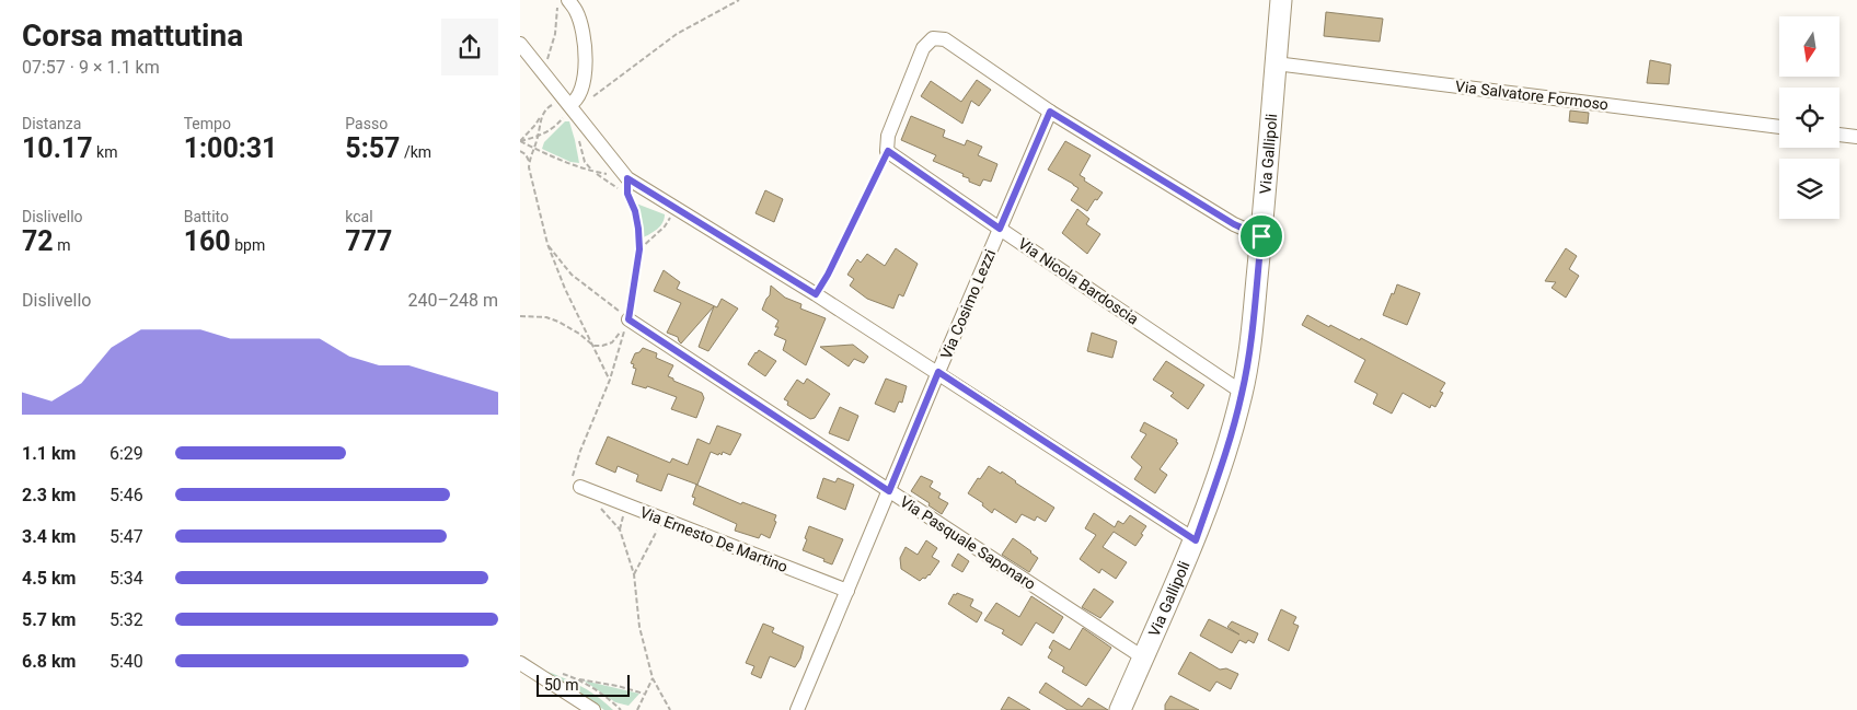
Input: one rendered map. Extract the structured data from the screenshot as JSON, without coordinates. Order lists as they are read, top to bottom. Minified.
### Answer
{"streets":{"main road":["Via Gallipoli"],"street":["Via Salvatore Formoso","Via Nicola Bardoscia","Via Cosimo Lezzi","Via Ernesto De Martino","Via Pasquale Saponaro"]},"crossings":[["Via Salvatore Formoso","Via Gallipoli"],["Via Gallipoli","Via Nicola Bardoscia"],["Via Gallipoli","Via Pasquale Saponaro"],["Via Nicola Bardoscia","Via Cosimo Lezzi"],["Via Cosimo Lezzi","Via Ernesto De Martino"],["Via Cosimo Lezzi","Via Pasquale Saponaro"]],"scale_bar":"50 m","north":"bottom","page":{"heading":["Corsa mattutina","07:57 · 9 × 1.1 km"],"stats":[["Distanza","10.17 km"],["Tempo","1:00:31"],["Passo","5:57 /km"],["Dislivello","72 m"],["Battito","160 bpm"],["kcal","777"]],"chart":["Dislivello","240–248 m"],"list":[{"name":"1.1 km","note":"6:29"},{"name":"2.3 km","note":"5:46"},{"name":"3.4 km","note":"5:47"},{"name":"4.5 km","note":"5:34"},{"name":"5.7 km","note":"5:32"},{"name":"6.8 km","note":"5:40"}],"scale":"50 m"}}
